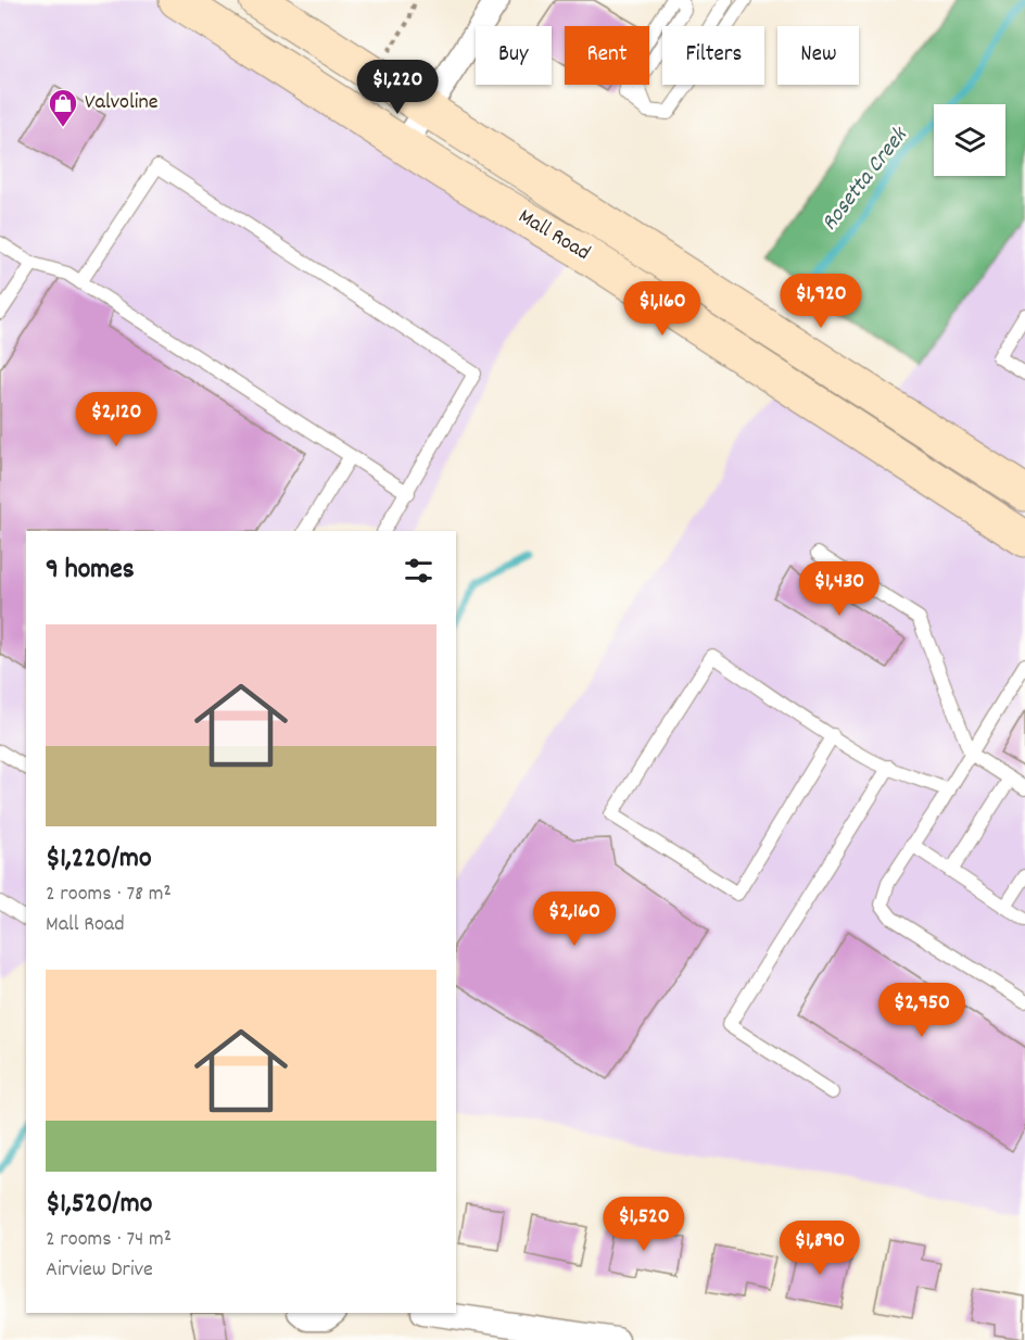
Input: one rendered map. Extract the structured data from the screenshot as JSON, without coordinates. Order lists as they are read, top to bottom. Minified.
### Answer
{"streets":{"main road":["Mall Road"]},"water":["Rosetta Creek"],"places":{"shop":["Valvoline"]},"page":{"chip":["Buy","Rent","Filters","New"],"price":["$1,220","$1,920","$1,160","$2,120","$1,430","$2,160","$2,950","$1,520","$1,890"],"heading":"9 homes","list":[{"name":"$1,220/mo","note":"2 rooms · 78 m² · Mall Road"},{"name":"$1,520/mo","note":"2 rooms · 74 m² · Airview Drive"}]}}
